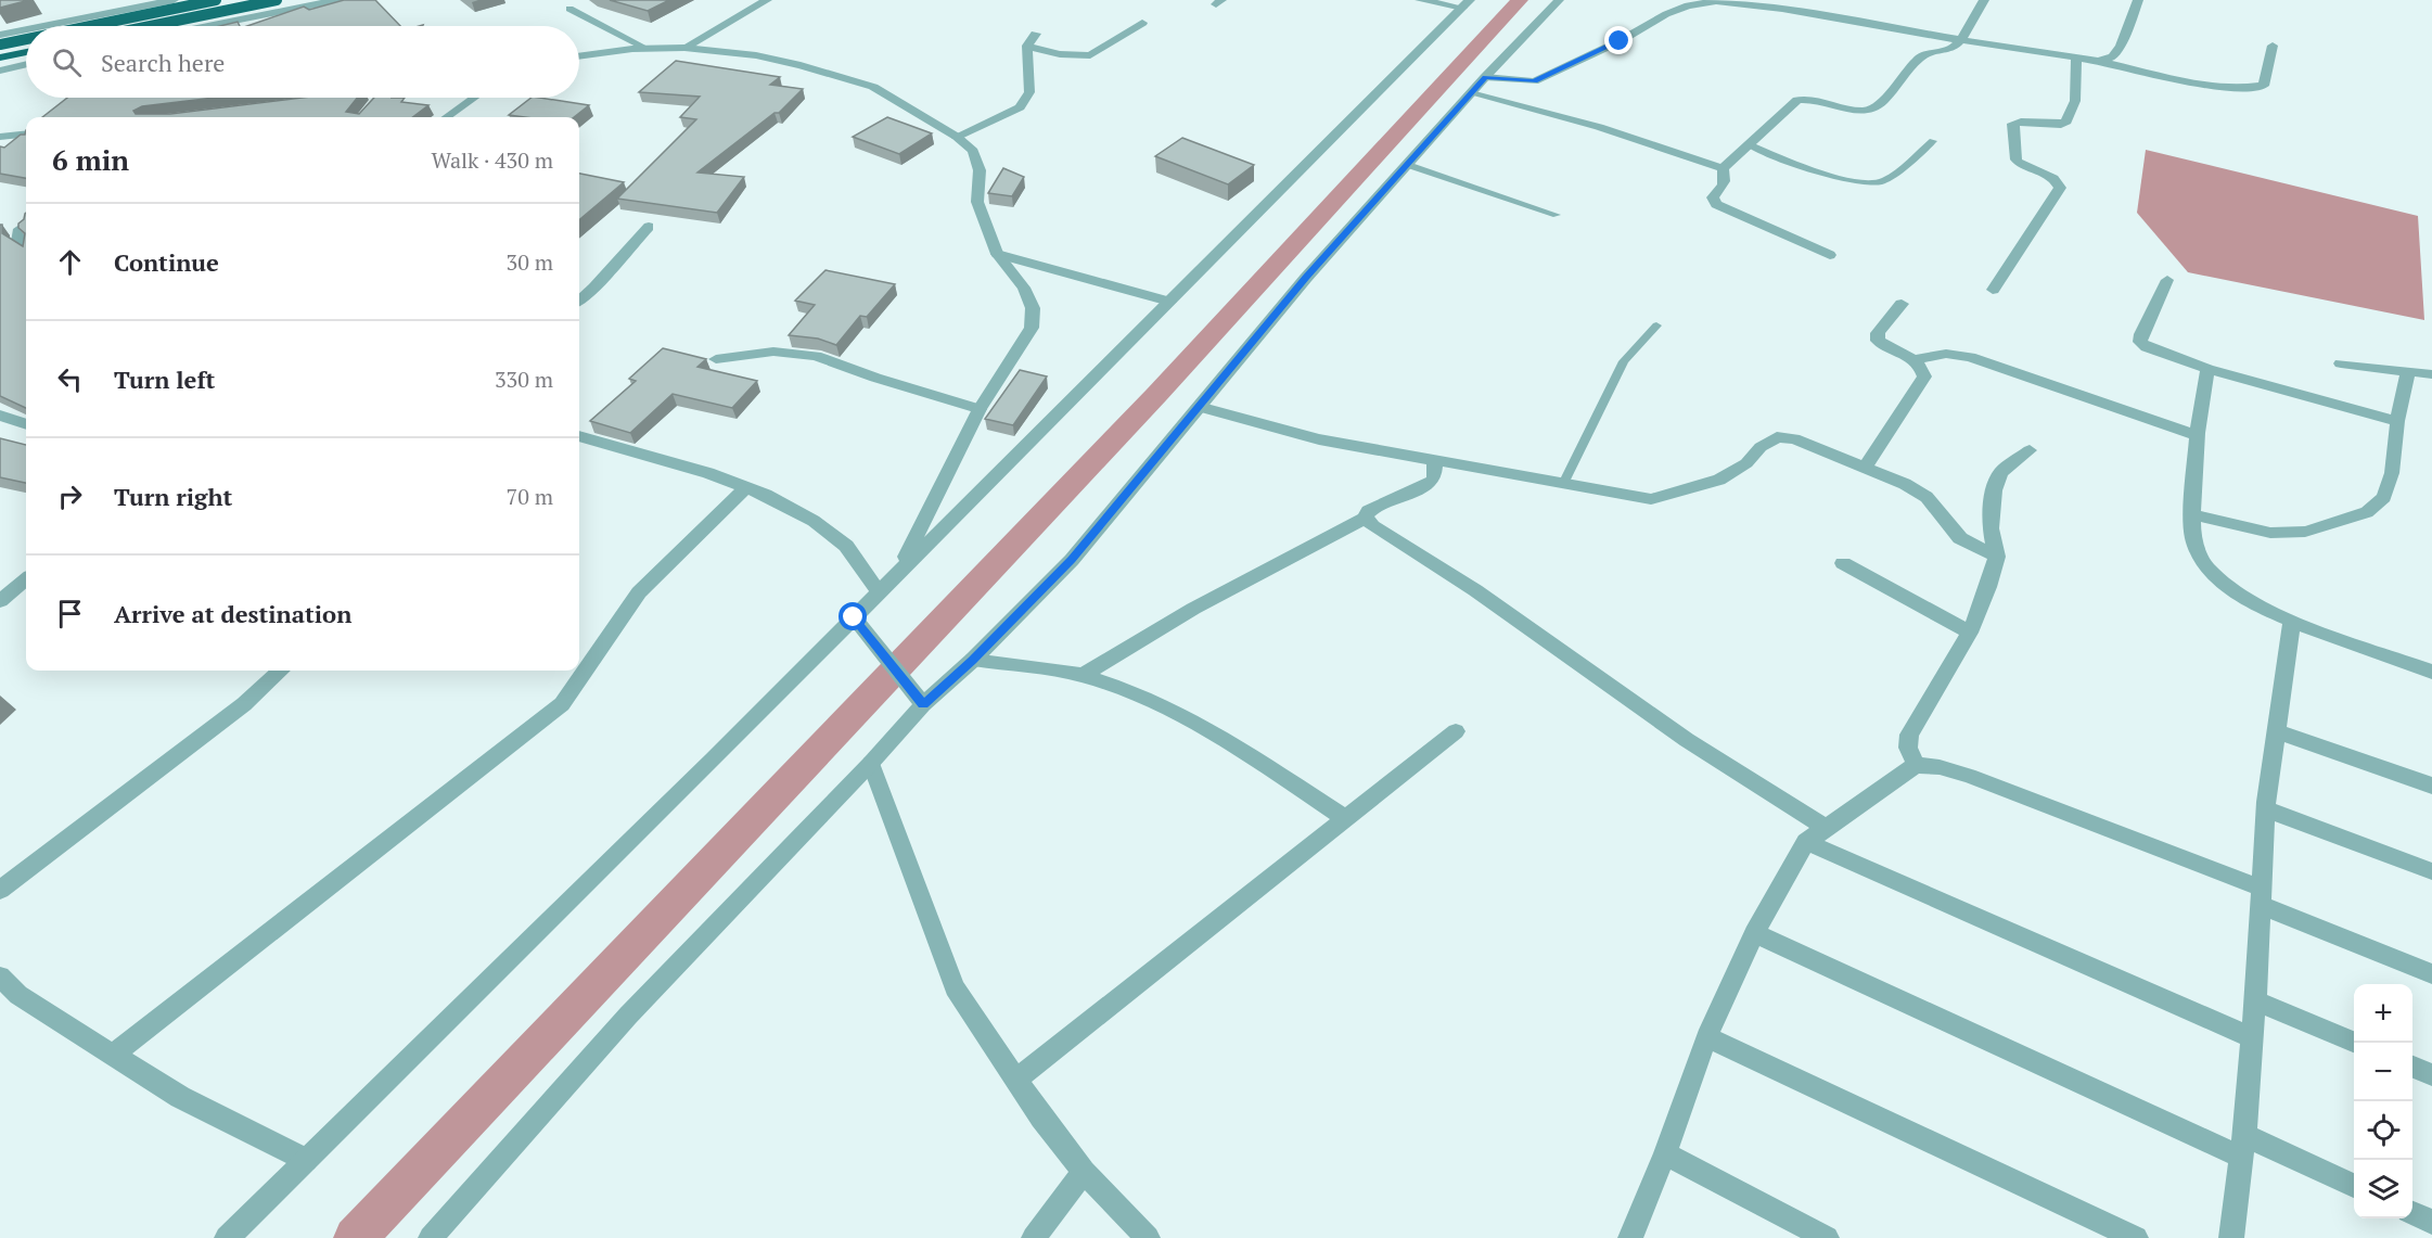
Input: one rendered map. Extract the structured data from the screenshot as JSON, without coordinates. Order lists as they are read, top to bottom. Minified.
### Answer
{"page":{"search":"Search here","heading":["6 min","Walk · 430 m"],"list":[["Continue","30 m"],["Turn left","330 m"],["Turn right","70 m"],"Arrive at destination"],"map_buttons":["+","−"]}}
